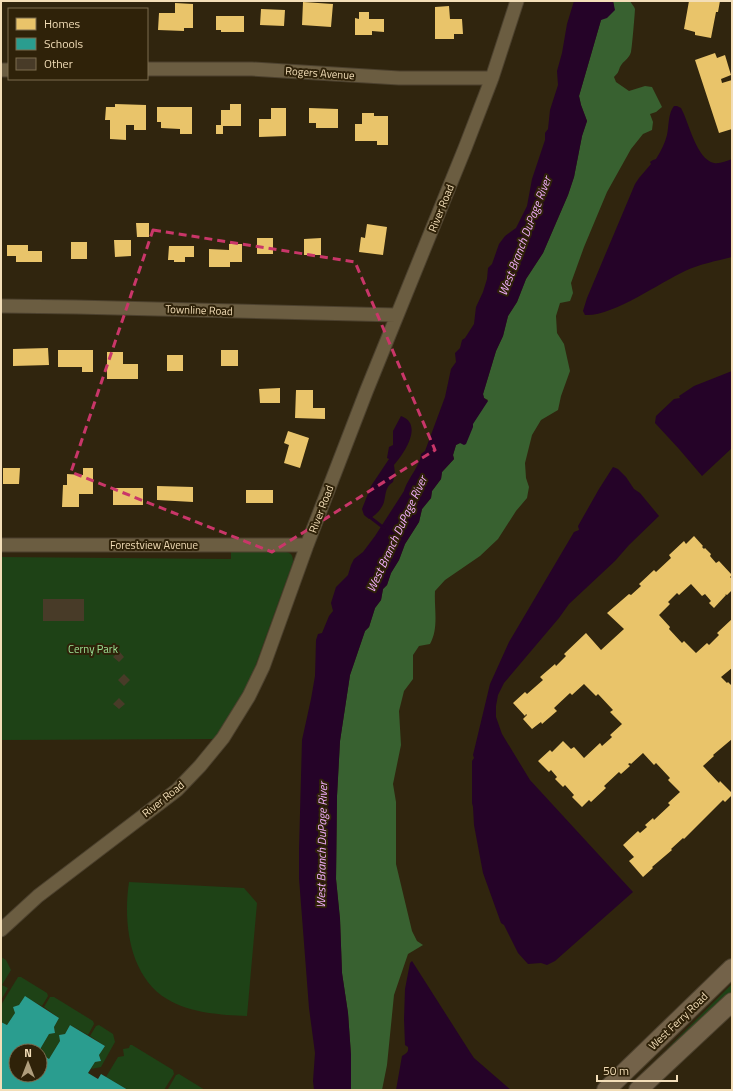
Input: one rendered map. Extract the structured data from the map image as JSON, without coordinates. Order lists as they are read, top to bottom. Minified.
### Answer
{"streets":{"main road":["West Ferry Road"],"street":["Rogers Avenue","River Road","Townline Road","Forestview Avenue"]},"crossings":[["Rogers Avenue","River Road"],["River Road","Townline Road"],["River Road","Forestview Avenue"]],"water":["West Branch DuPage River"],"parks":["Cerny Park"],"legend":["Homes","Schools","Other"],"scale_bar":"50 m","north":"top"}
